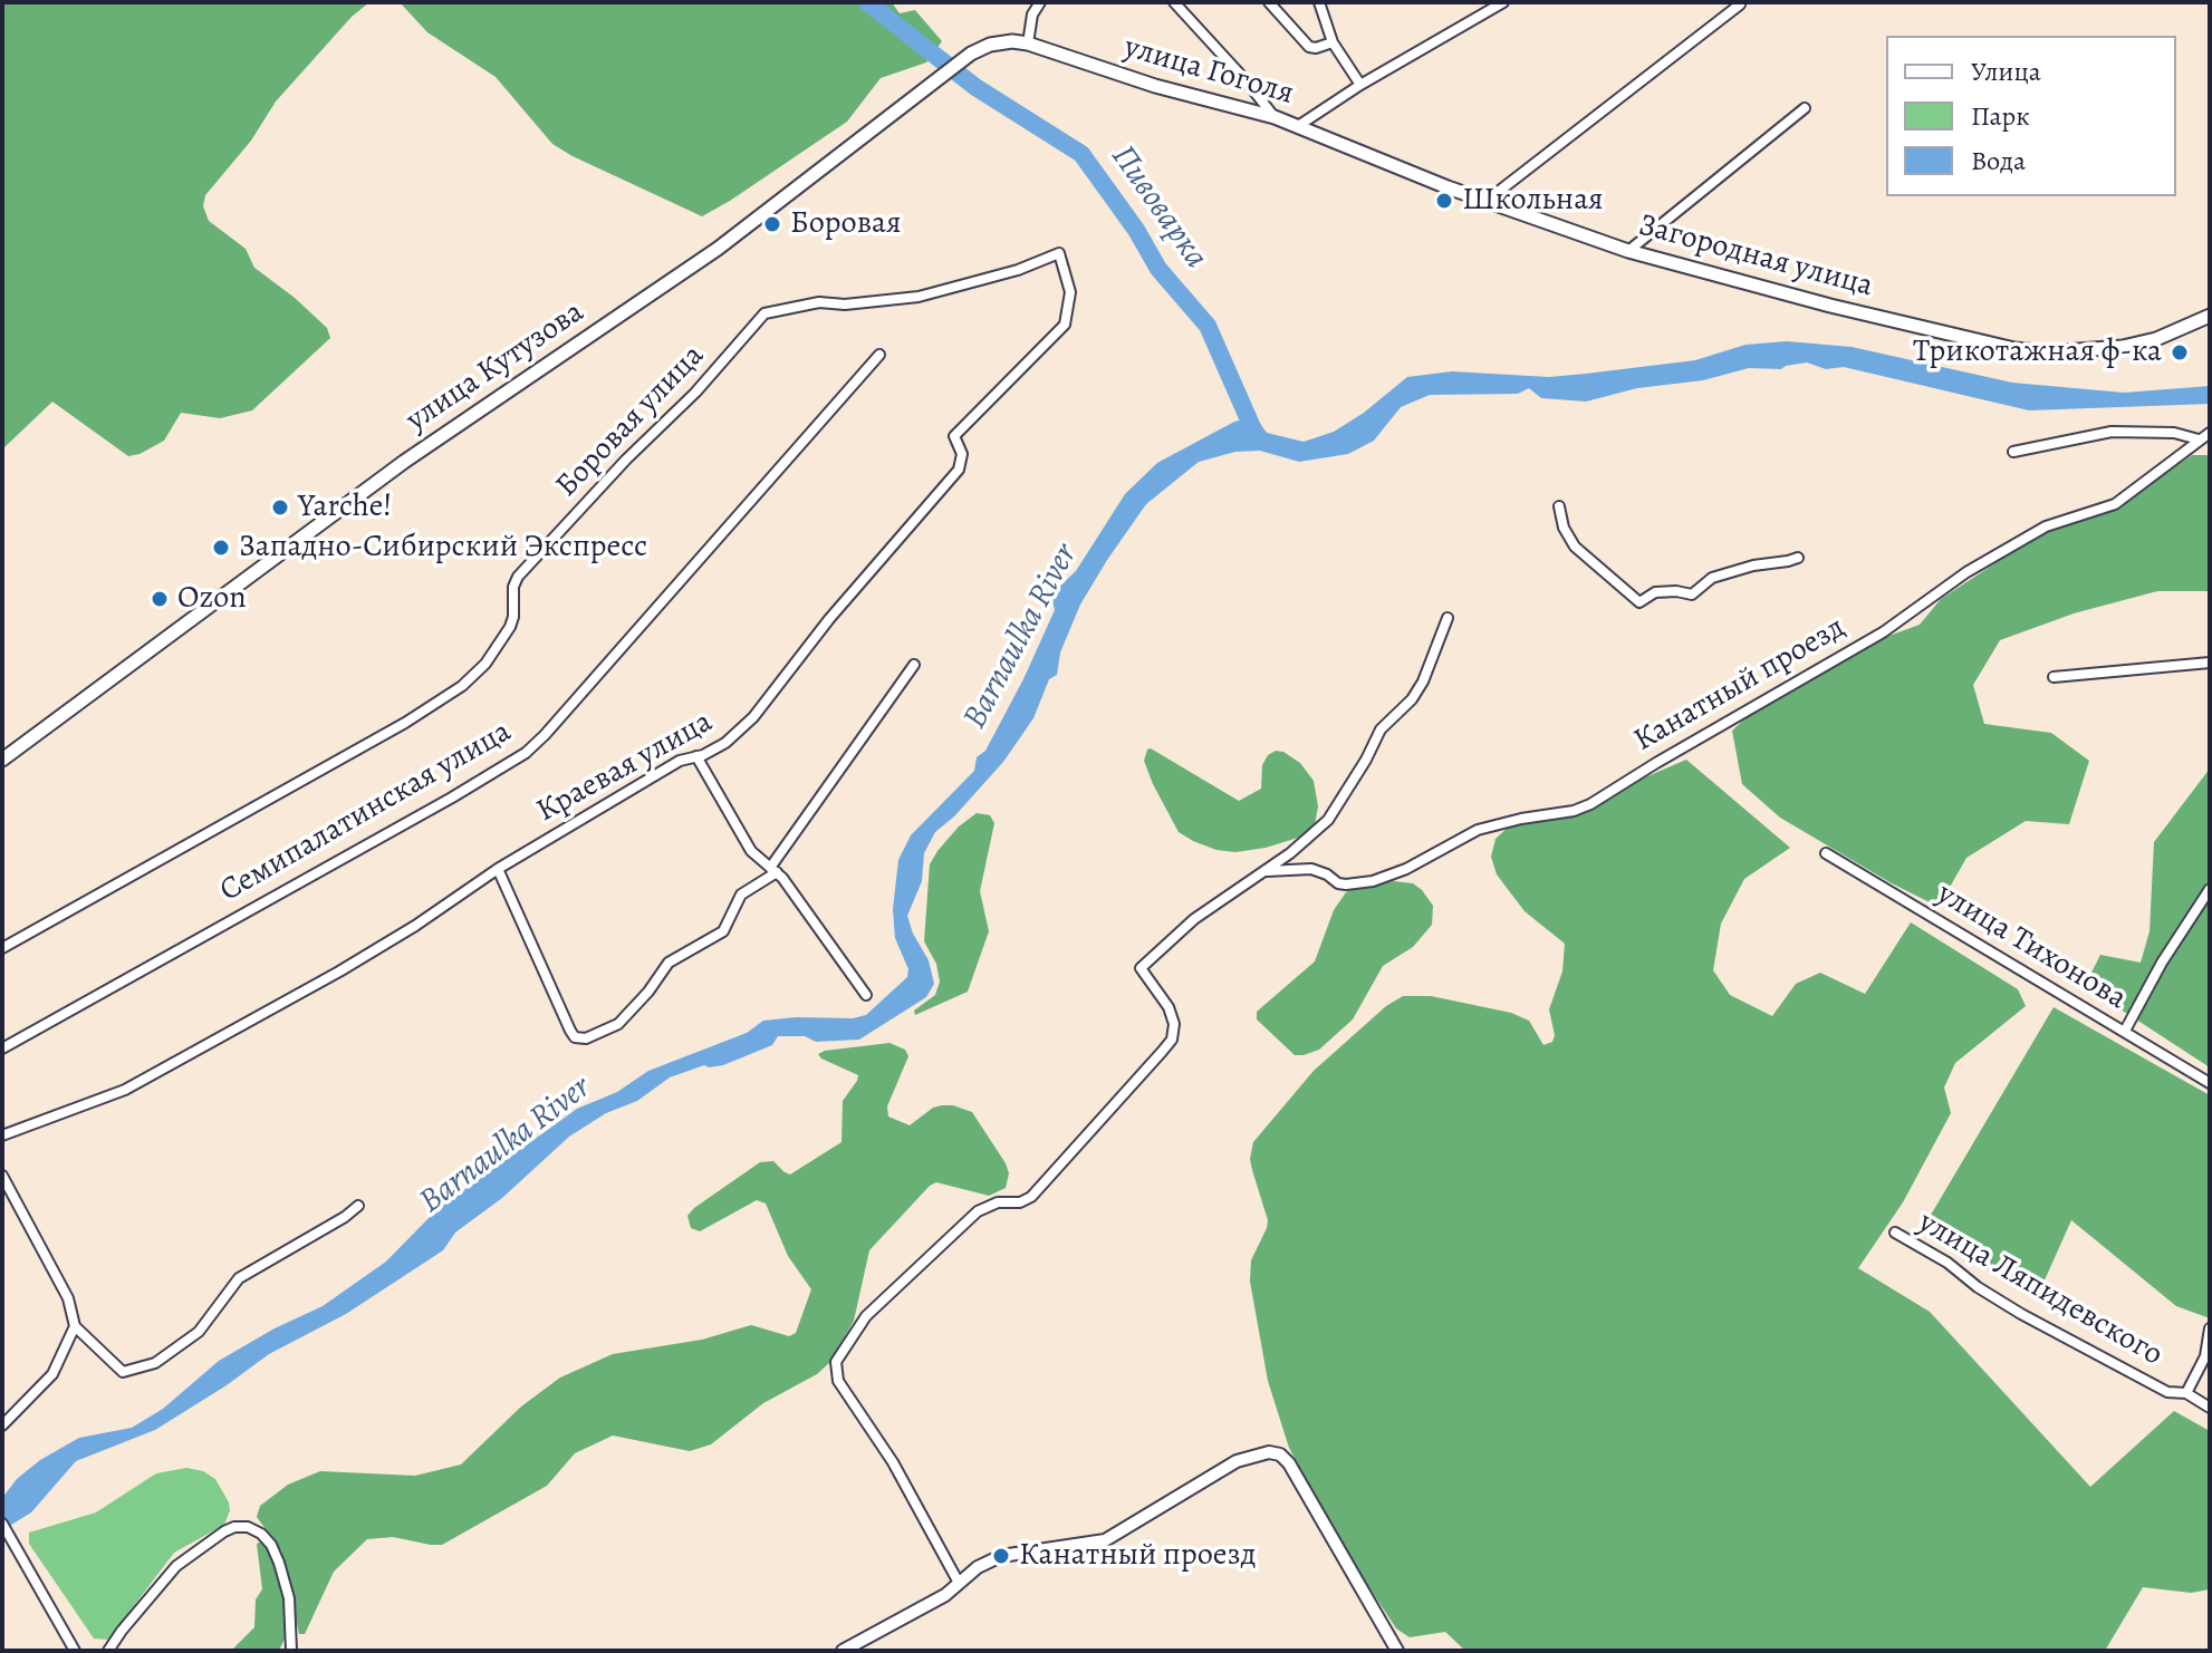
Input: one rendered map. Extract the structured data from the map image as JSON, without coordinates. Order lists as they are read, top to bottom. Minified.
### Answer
{"streets":{"main road":["улица Гоголя","Загородная улица","улица Кутузова"],"street":["Боровая улица","Канатный проезд","Краевая улица","Семипалатинская улица","улица Тихонова","улица Ляпидевского"]},"crossings":[["улица Гоголя","Загородная улица"],["улица Гоголя","улица Кутузова"],["Боровая улица","Краевая улица"]],"water":["Пивоварка","Barnaulka River"],"places":["Школьная","Боровая","Трикотажная ф-ка","Yarche!","Западно-Сибирский Экспресс","Ozon","Канатный проезд"],"legend":["Улица","Парк","Вода"]}
